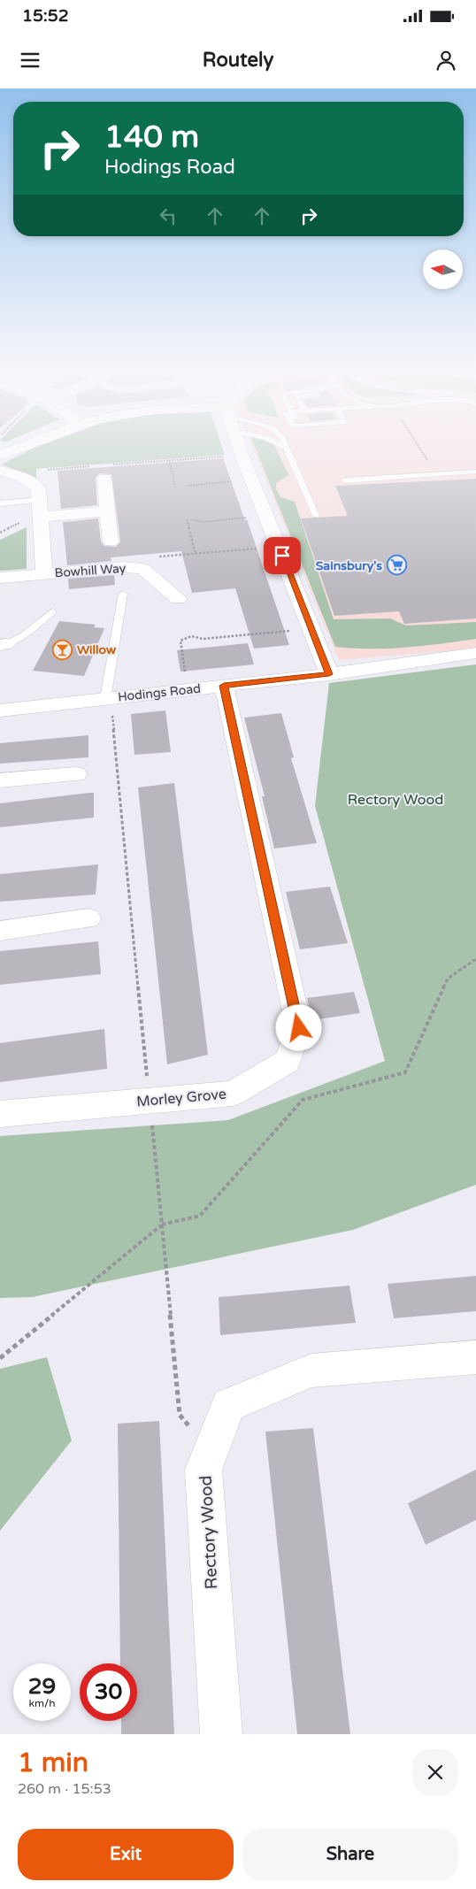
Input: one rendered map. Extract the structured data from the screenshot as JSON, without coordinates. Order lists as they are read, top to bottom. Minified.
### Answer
{"streets":{"street":["Bowhill Way","Hodings Road","Morley Grove","Rectory Wood"]},"crossings":[["Hodings Road","Morley Grove"]],"parks":["Rectory Wood"],"places":{"supermarket":["Sainsbury's"],"bar":["Willow"]},"north":"left","page":{"status":"15:52","header":"Routely","turn":["140 m","Hodings Road"],"speed":"29 km/h","limit":"30","heading":["1 min","260 m · 15:53"],"buttons":["Exit","Share"]}}
